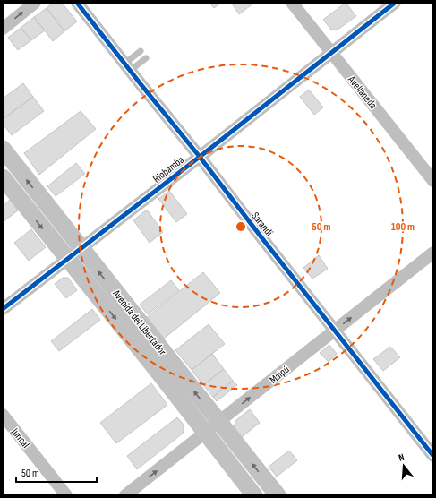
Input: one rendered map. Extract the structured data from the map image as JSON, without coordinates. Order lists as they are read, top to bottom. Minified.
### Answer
{"streets":{"main road":["Avenida del Libertador"],"street":["Avellaneda","Riobamba","Sarandí","Maipú","Juncal"]},"crossings":[["Avellaneda","Riobamba"],["Riobamba","Sarandí"],["Riobamba","Avenida del Libertador"],["Sarandí","Maipú"],["Avenida del Libertador","Maipú"]],"one_way":["Maipú"],"scale_bar":"50 m","north":"top","rings":["50 m","100 m"]}
